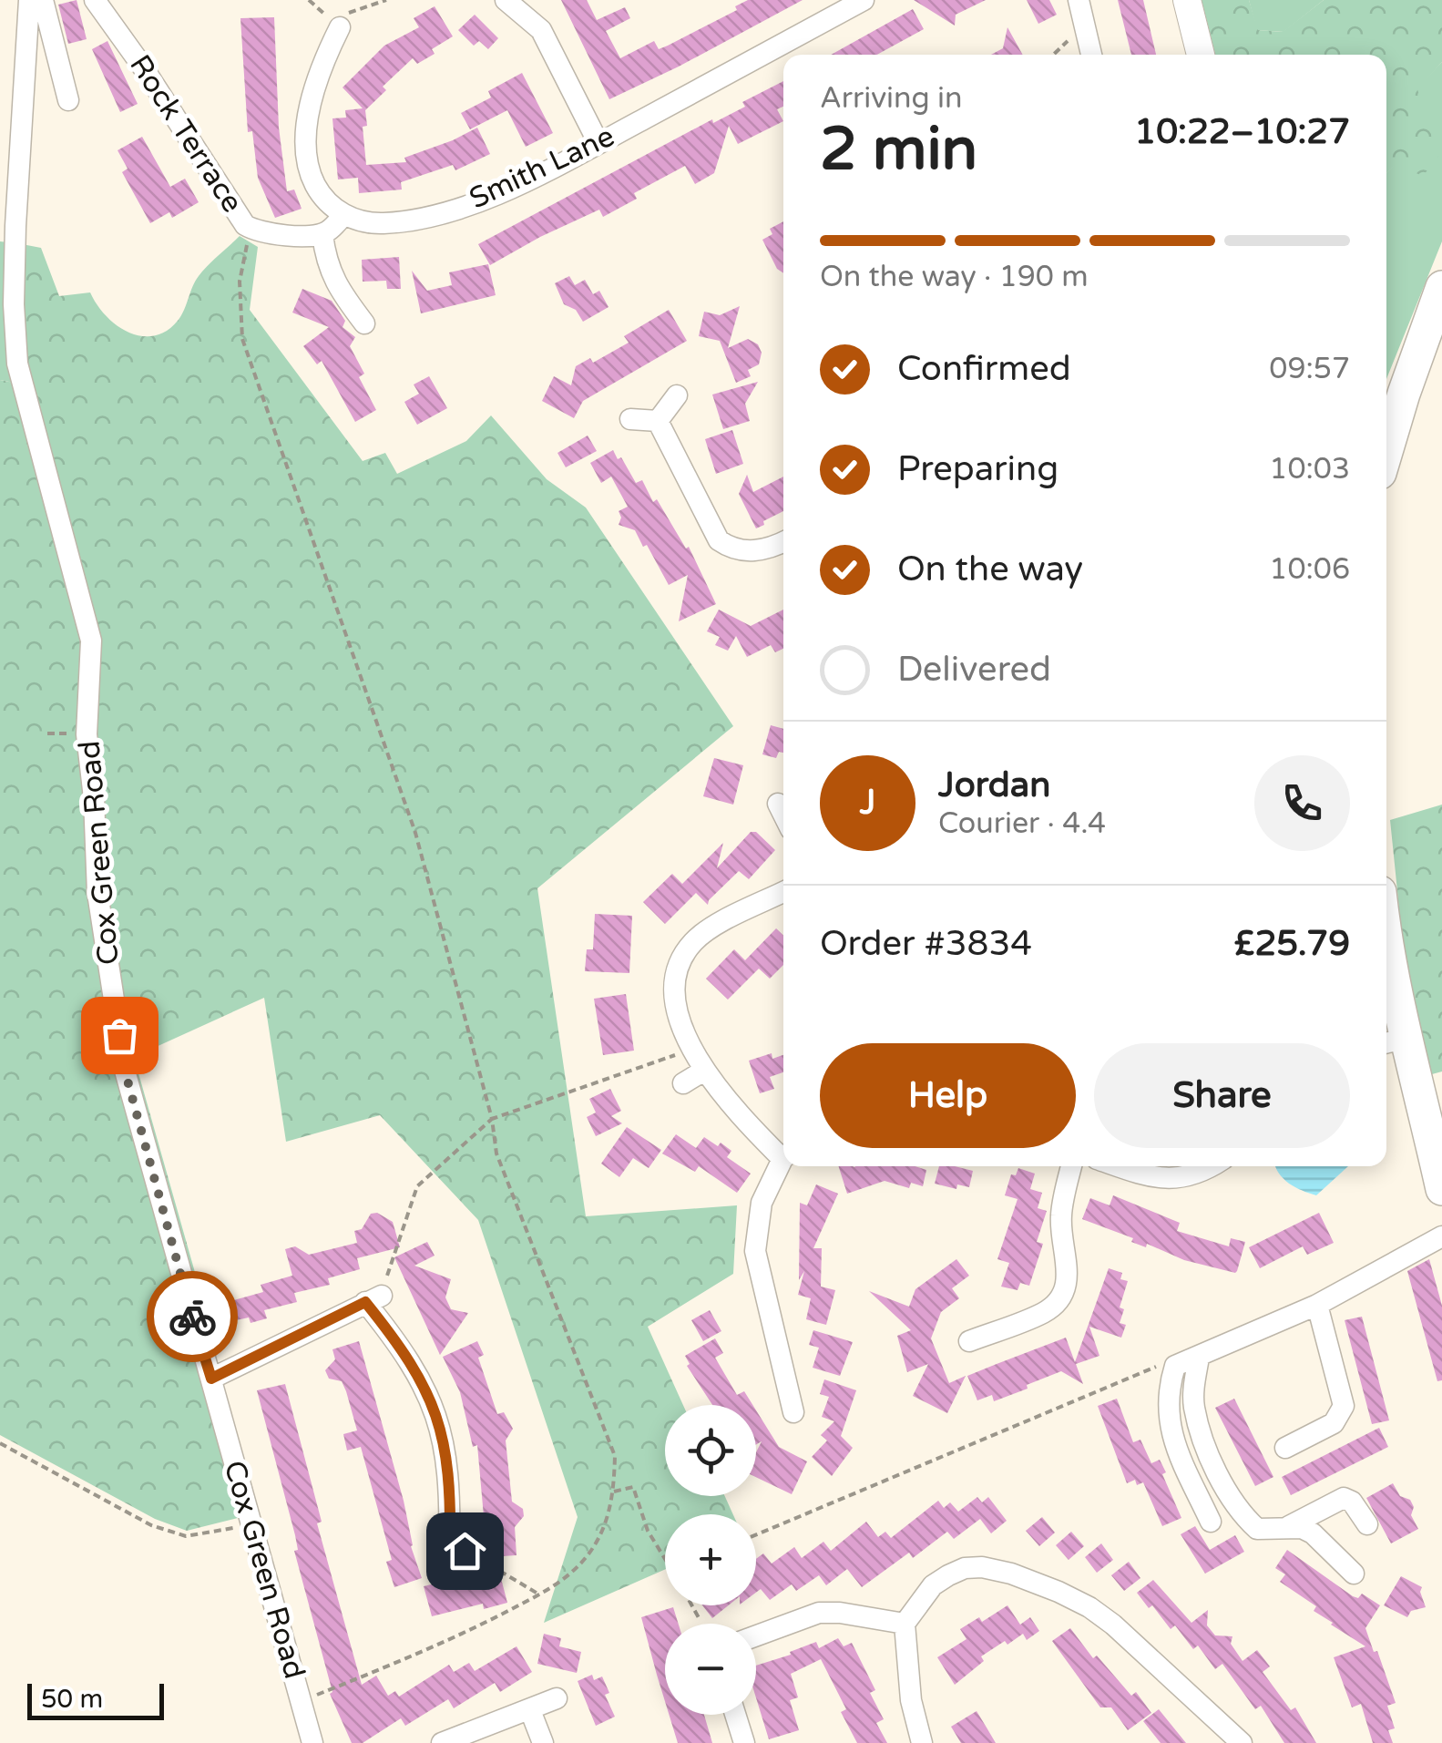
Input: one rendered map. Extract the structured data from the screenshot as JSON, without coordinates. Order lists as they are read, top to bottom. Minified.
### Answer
{"streets":{"street":["Rock Terrace","Smith Lane","Cox Green Road"]},"scale_bar":"50 m","page":{"heading":["2 min","Arriving in","10:22–10:27"],"panel":["Jordan","Courier · 4.4","Order #3834","£25.79"],"bar":"On the way · 190 m","list":[["Confirmed","09:57"],["Preparing","10:03"],["On the way","10:06"],"Delivered"],"round":"J","buttons":["Help","Share"],"map_buttons":["+","−"],"scale":"50 m"}}
